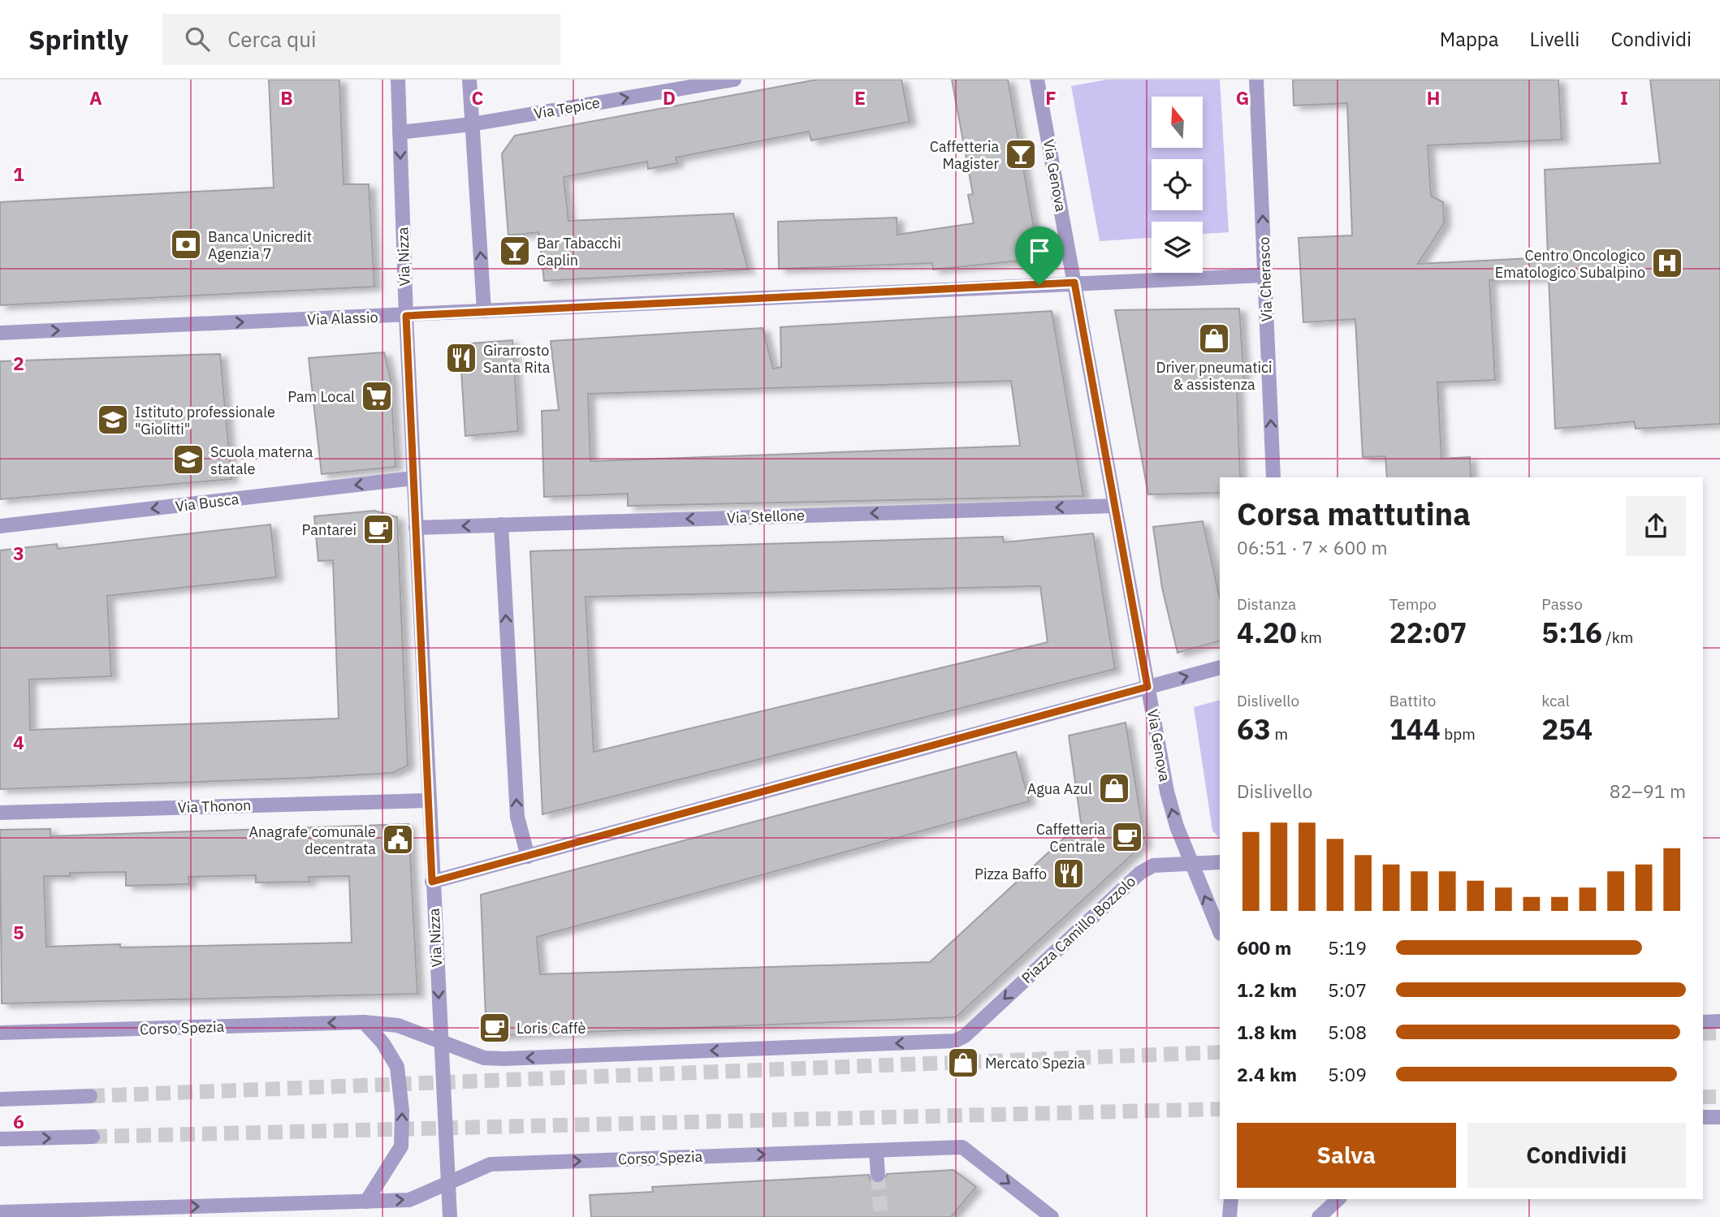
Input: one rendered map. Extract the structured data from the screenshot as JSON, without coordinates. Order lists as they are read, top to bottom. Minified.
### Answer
{"streets":{"street":["Via Tepice","Via Genova","Via Nizza","Via Cherasco","Via Alassio","Via Busca","Via Stellone","Via Thonon","Piazza Camillo Bozzolo","Corso Spezia"]},"crossings":[["Via Tepice","Via Nizza"],["Via Genova","Via Alassio"],["Via Genova","Via Stellone"],["Via Genova","Piazza Camillo Bozzolo"],["Via Nizza","Via Alassio"],["Via Nizza","Via Busca"],["Via Nizza","Via Stellone"],["Via Nizza","Via Thonon"],["Via Nizza","Corso Spezia"],["Via Cherasco","Via Alassio"],["Piazza Camillo Bozzolo","Corso Spezia"]],"one_way":["Via Tepice","Via Cherasco","Via Busca","Via Stellone","Piazza Camillo Bozzolo"],"places":{"bar":["Caffetteria Magister","Bar Tabacchi Caplin"],"bank":["Banca Unicredit Agenzia 7"],"hospital":["Centro Oncologico Ematologico Subalpino"],"shop":["Driver pneumatici & assistenza","Agua Azul","Mercato Spezia"],"restaurant":["Girarrosto Santa Rita","Pizza Baffo"],"supermarket":["Pam Local"],"school or university":["Istituto professionale \"Giolitti\"","Scuola materna statale"],"cafe":["Pantarei","Caffetteria Centrale","Loris Caffè"],"public building":["Anagrafe comunale decentrata"]},"north":"top","page":{"header":"Sprintly","search":"Cerca qui","nav":["Mappa","Livelli","Condividi"],"heading":["Corsa mattutina","06:51 · 7 × 600 m"],"stats":[["Distanza","4.20 km"],["Tempo","22:07"],["Passo","5:16 /km"],["Dislivello","63 m"],["Battito","144 bpm"],["kcal","254"]],"chart":["Dislivello","82–91 m"],"list":[{"name":"600 m","note":"5:19"},{"name":"1.2 km","note":"5:07"},{"name":"1.8 km","note":"5:08"},{"name":"2.4 km","note":"5:09"}],"buttons":["Salva","Condividi"]},"grid":{"columns":["A","B","C","D","E","F","G","H","I"],"rows":["1","2","3","4","5","6"]}}
